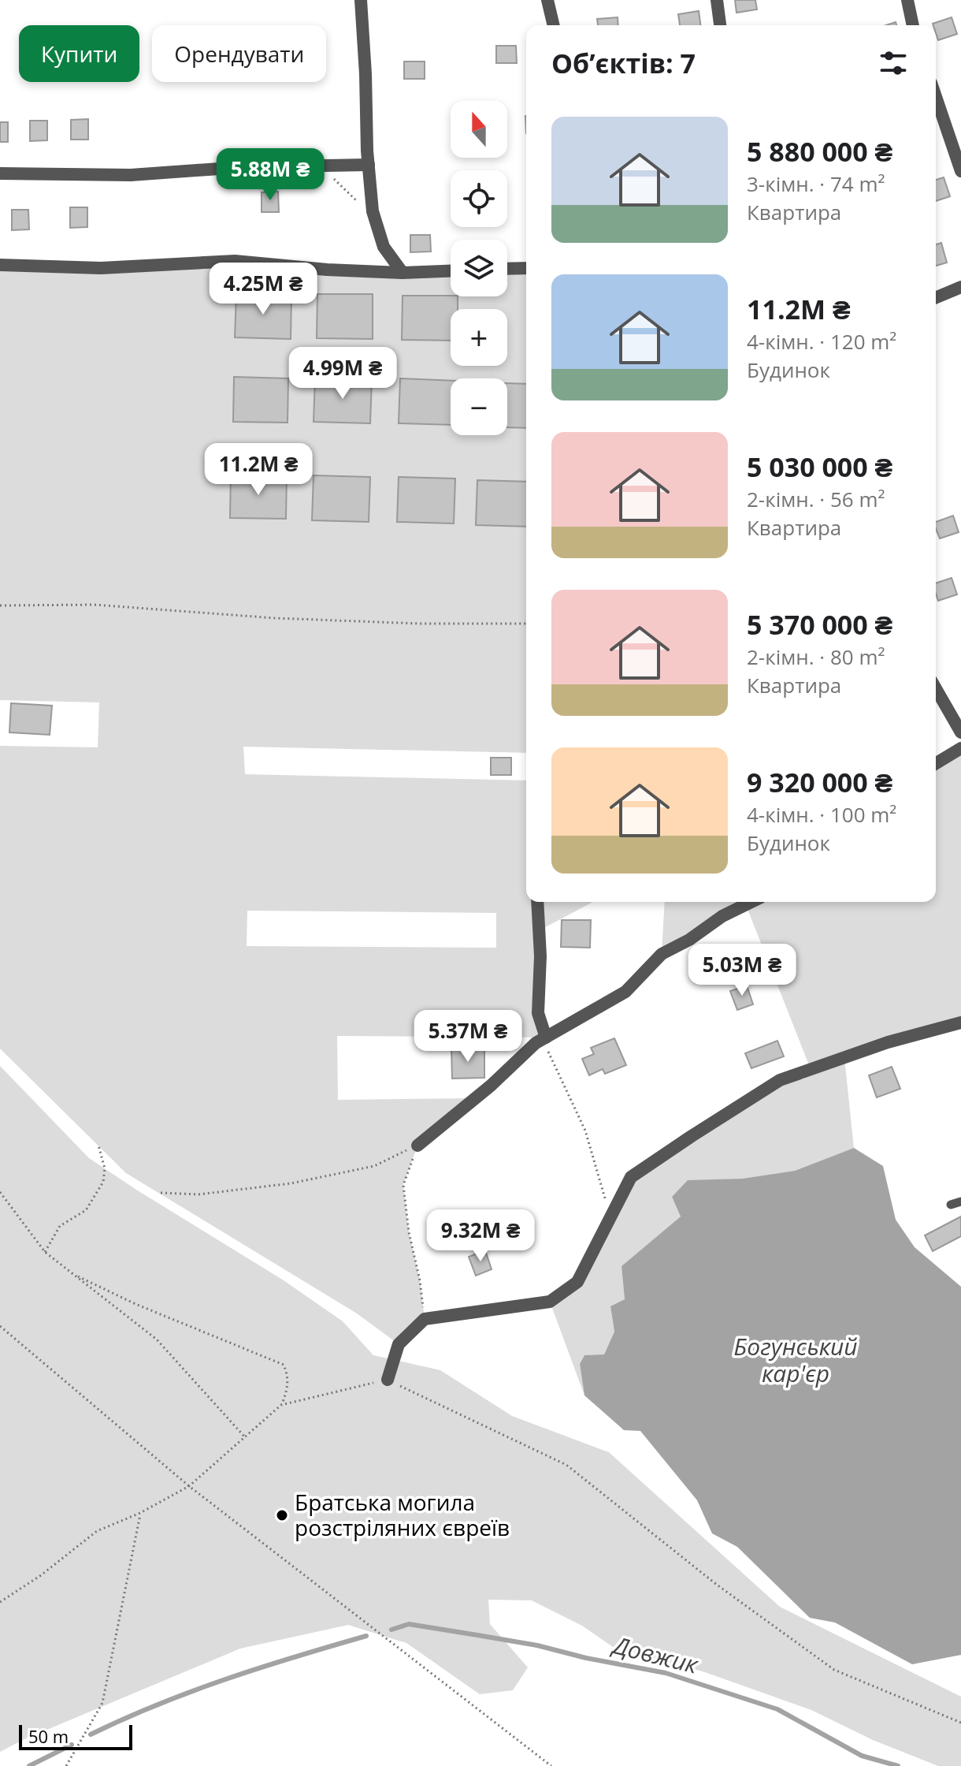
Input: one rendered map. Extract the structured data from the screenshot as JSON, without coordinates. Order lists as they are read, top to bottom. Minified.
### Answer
{"water":["Богунський кар'єр","Довжик"],"places":["Братська могила розстріляних євреїв"],"scale_bar":"50 m","north":"top","page":{"chip":["Купити","Орендувати"],"heading":"Об’єктів: 7","map_buttons":["+","−"],"list":[{"name":"5 880 000 ₴","note":"3-кімн. · 74 m² · Квартира"},{"name":"11.2M ₴","note":"4-кімн. · 120 m² · Будинок"},{"name":"5 030 000 ₴","note":"2-кімн. · 56 m² · Квартира"},{"name":"5 370 000 ₴","note":"2-кімн. · 80 m² · Квартира"},{"name":"9 320 000 ₴","note":"4-кімн. · 100 m² · Будинок"}],"price":["5.88M ₴","4.25M ₴","4.99M ₴","11.2M ₴","5.03M ₴","5.37M ₴","9.32M ₴"],"scale":"50 m"}}
